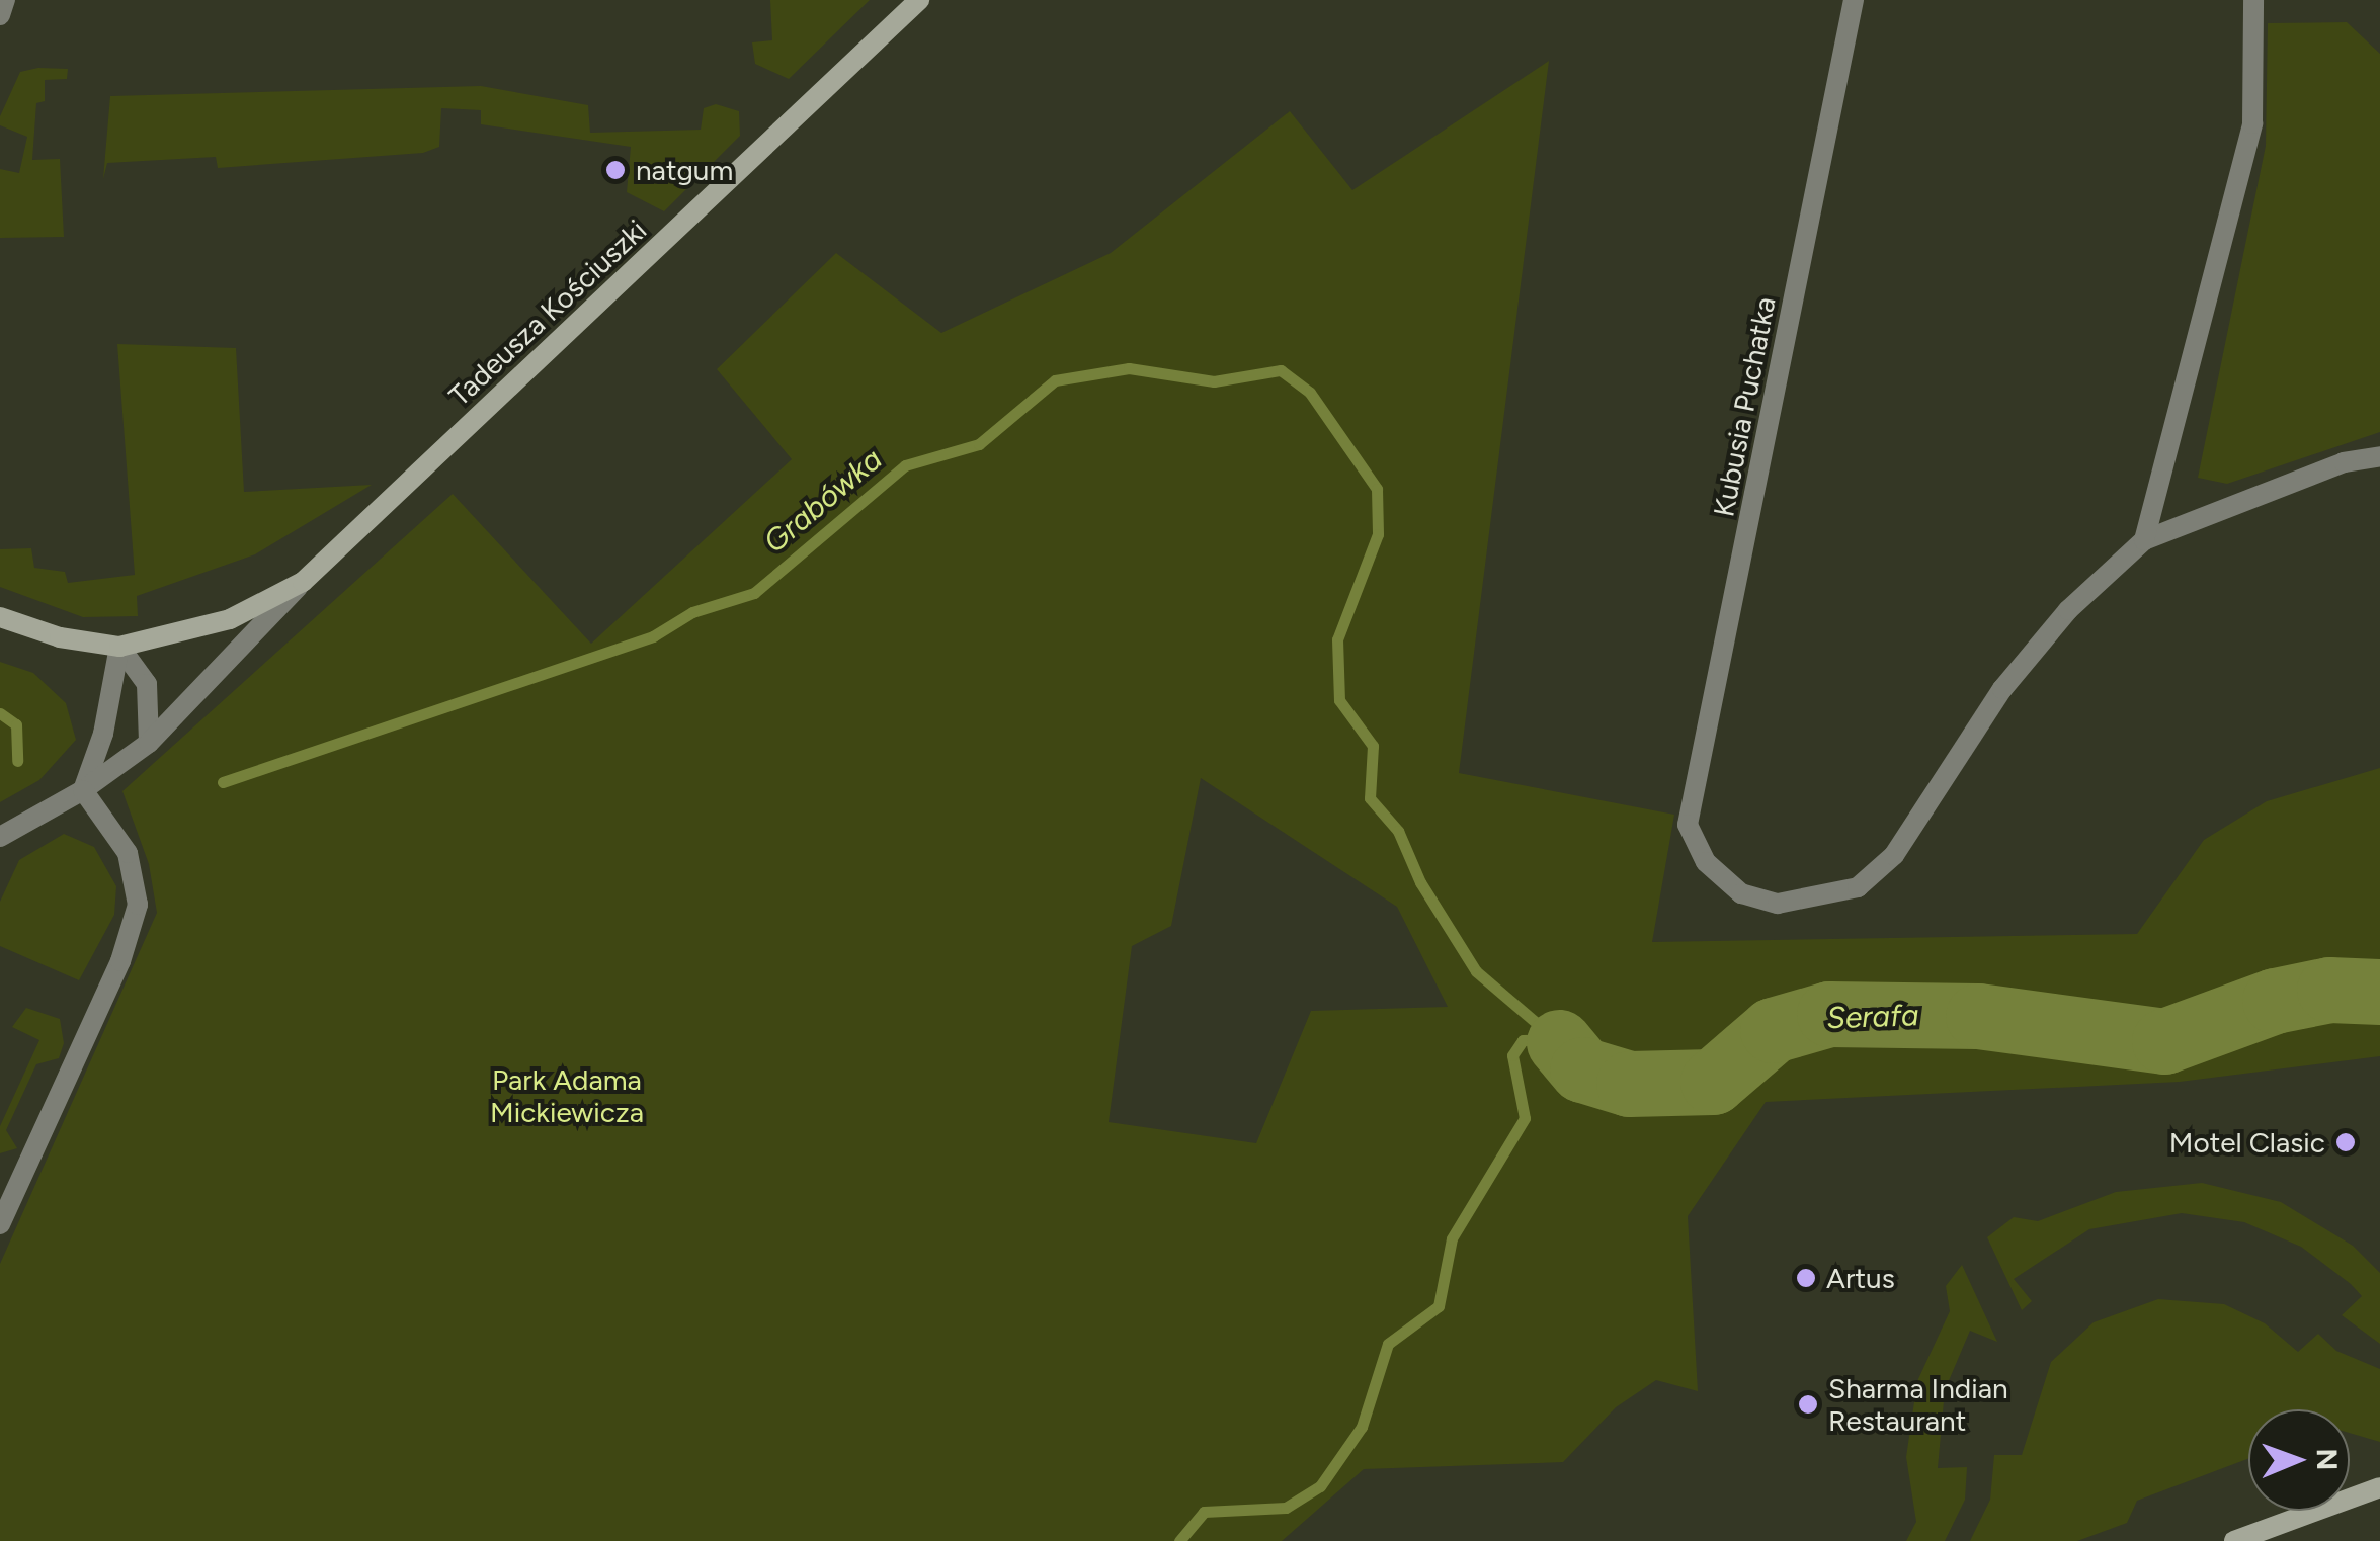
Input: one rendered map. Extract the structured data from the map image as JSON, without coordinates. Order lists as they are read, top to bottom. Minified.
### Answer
{"streets":{"street":["Tadeusza Kościuszki","Kubusia Puchatka"]},"water":["Grabówka","Serafa"],"parks":["Park Adama Mickiewicza"],"places":["natgum","Motel Clasic","Artus","Sharma Indian Restaurant"],"north":"right"}
